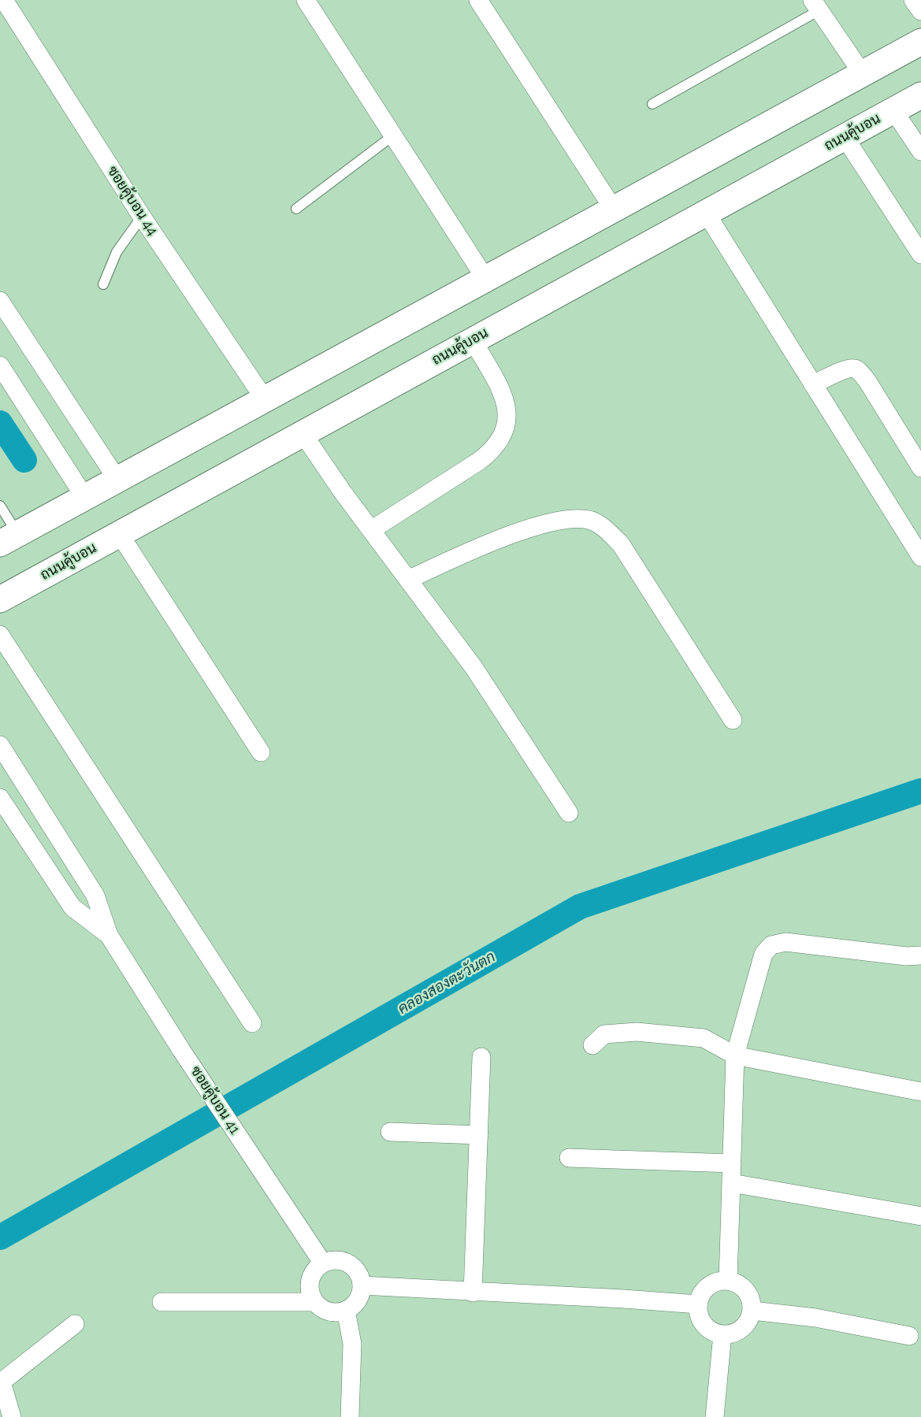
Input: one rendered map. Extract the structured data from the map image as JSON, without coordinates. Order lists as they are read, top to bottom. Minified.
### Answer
{"streets":{"main road":["ถนนคู้บอน"],"street":["ซอยคู้บอน 44","ซอยคู้บอน 41"]},"water":["คลองสองตะวันตก"]}
